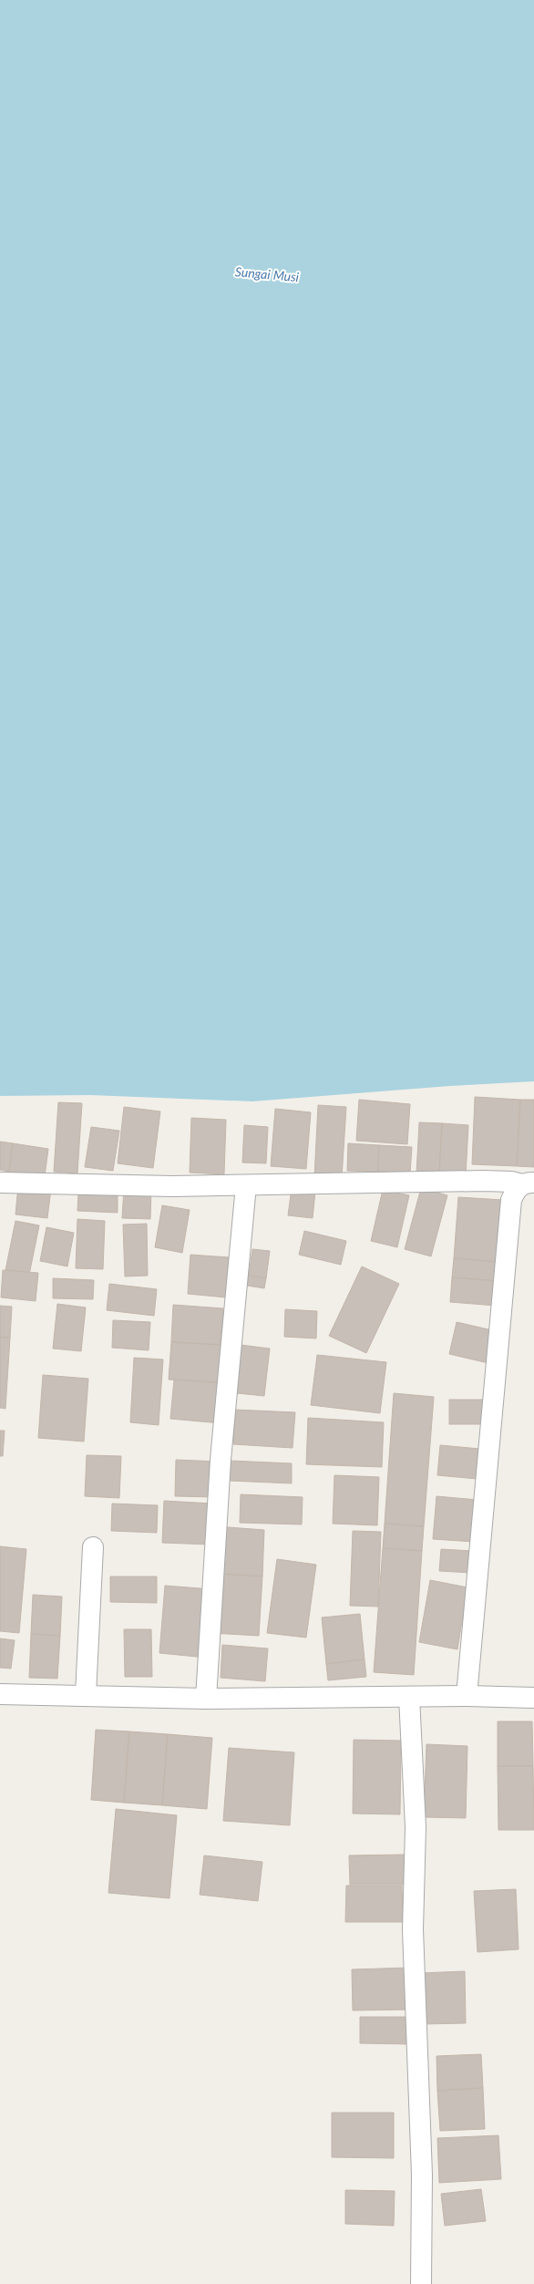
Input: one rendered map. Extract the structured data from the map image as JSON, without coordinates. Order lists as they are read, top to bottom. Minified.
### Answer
{"water":["Sungai Musi"]}
